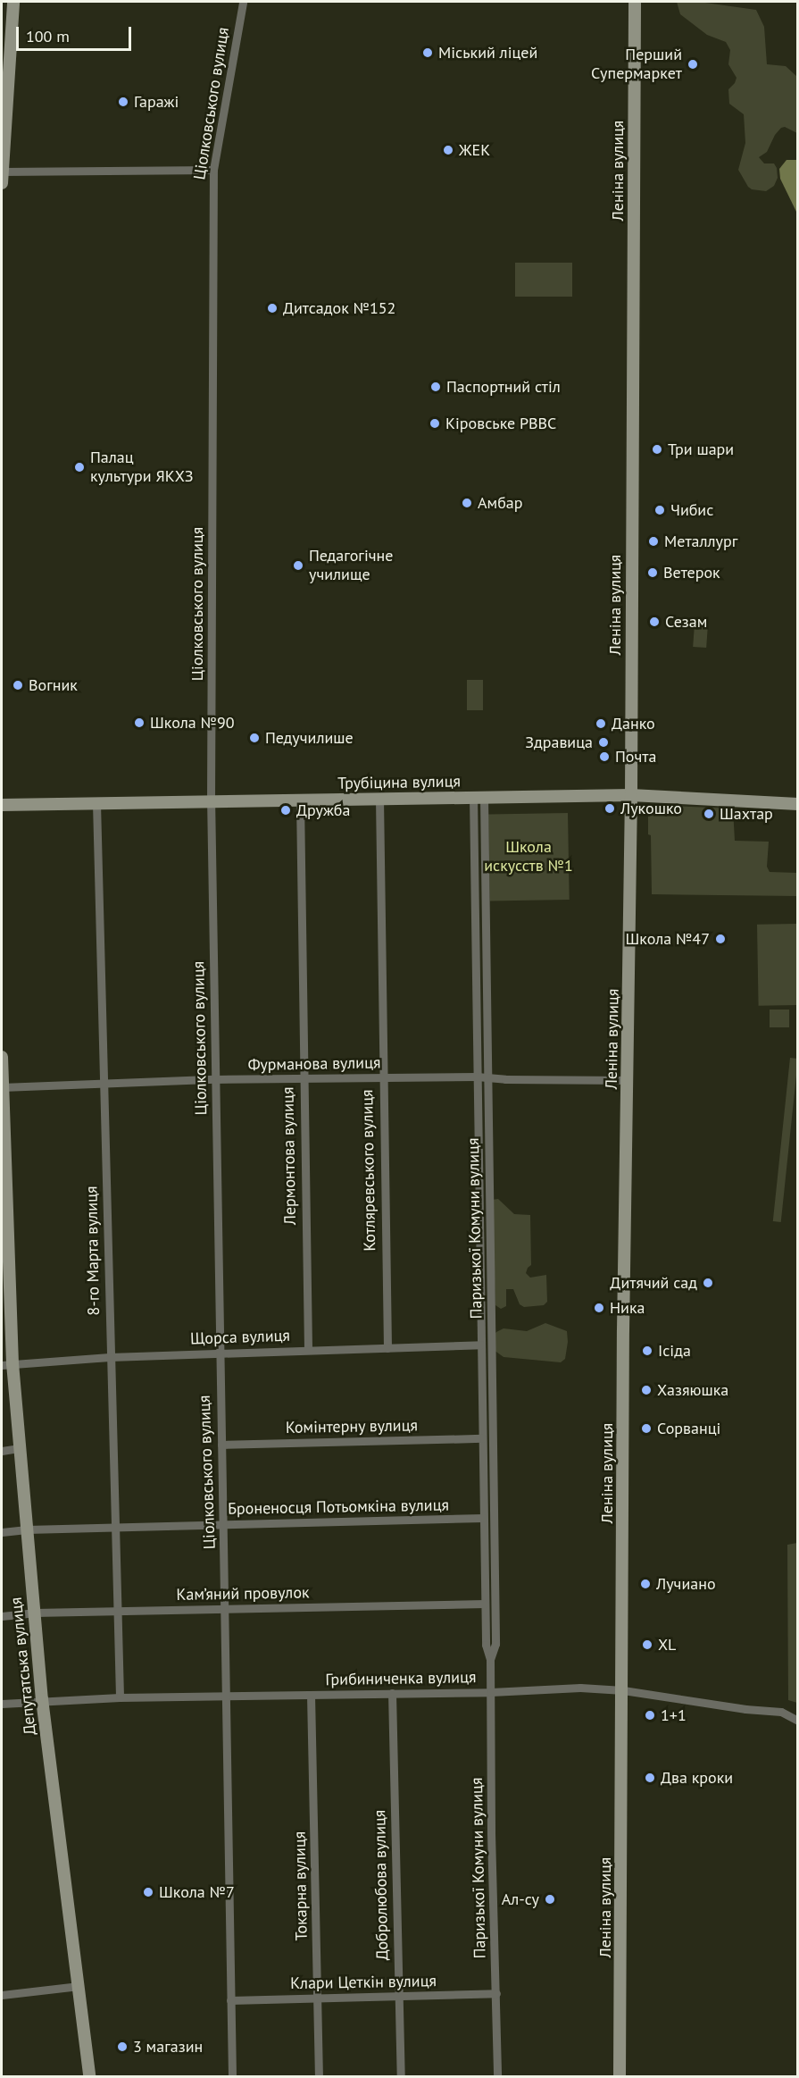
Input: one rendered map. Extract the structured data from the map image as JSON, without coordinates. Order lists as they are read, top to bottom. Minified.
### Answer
{"streets":{"main road":["Леніна вулиця","Трубіцина вулиця","Депутатська вулиця"],"street":["Ціолковського вулиця","Фурманова вулиця","Лермонтова вулиця","Котляревського вулиця","Паризької Комуни вулиця","8-го Марта вулиця","Щорса вулиця","Комінтерну вулиця","Броненосця Потьомкіна вулиця","Кам’яний провулок","Грибиниченка вулиця","Добролюбова вулиця","Токарна вулиця","Клари Цеткін вулиця"]},"crossings":[["Ціолковського вулиця","Трубіцина вулиця"],["Ціолковського вулиця","Фурманова вулиця"],["Ціолковського вулиця","Щорса вулиця"],["Ціолковського вулиця","Комінтерну вулиця"],["Ціолковського вулиця","Броненосця Потьомкіна вулиця"],["Ціолковського вулиця","Кам’яний провулок"],["Ціолковського вулиця","Грибиниченка вулиця"],["Ціолковського вулиця","Клари Цеткін вулиця"],["Леніна вулиця","Трубіцина вулиця"],["Леніна вулиця","Фурманова вулиця"],["Леніна вулиця","Грибиниченка вулиця"],["Трубіцина вулиця","Лермонтова вулиця"],["Трубіцина вулиця","Котляревського вулиця"],["Трубіцина вулиця","Паризької Комуни вулиця"],["Трубіцина вулиця","8-го Марта вулиця"],["Фурманова вулиця","Лермонтова вулиця"],["Фурманова вулиця","Котляревського вулиця"],["Фурманова вулиця","Паризької Комуни вулиця"],["Фурманова вулиця","8-го Марта вулиця"],["Фурманова вулиця","Депутатська вулиця"],["Лермонтова вулиця","Щорса вулиця"],["Котляревського вулиця","Щорса вулиця"],["Паризької Комуни вулиця","Щорса вулиця"],["Паризької Комуни вулиця","Комінтерну вулиця"],["Паризької Комуни вулиця","Броненосця Потьомкіна вулиця"],["Паризької Комуни вулиця","Кам’яний провулок"],["Паризької Комуни вулиця","Грибиниченка вулиця"],["Паризької Комуни вулиця","Клари Цеткін вулиця"],["8-го Марта вулиця","Щорса вулиця"],["8-го Марта вулиця","Броненосця Потьомкіна вулиця"],["8-го Марта вулиця","Кам’яний провулок"],["8-го Марта вулиця","Грибиниченка вулиця"],["Щорса вулиця","Депутатська вулиця"],["Броненосця Потьомкіна вулиця","Депутатська вулиця"],["Кам’яний провулок","Депутатська вулиця"],["Депутатська вулиця","Грибиниченка вулиця"],["Грибиниченка вулиця","Добролюбова вулиця"],["Грибиниченка вулиця","Токарна вулиця"],["Добролюбова вулиця","Клари Цеткін вулиця"],["Токарна вулиця","Клари Цеткін вулиця"]],"parks":["Школа искусств №1"],"places":["Міський ліцей","Перший Супермаркет","Гаражі","ЖЕК","Дитсадок №152","Паспортний стіл","Кіровське РВВС","Три шари","Палац культури ЯКХЗ","Амбар","Чибис","Металлург","Педагогічне училище","Ветерок","Сезам","Вогник","Школа №90","Данко","Педучилише","Здравица","Почта","Лукошко","Дружба","Шахтар","Школа №47","Дитячий сад","Ника","Ісіда","Хазяюшка","Сорванці","Лучиано","XL","1+1","Два кроки","Школа №7","Ал-су","3 магазин"],"scale_bar":"100 m"}
